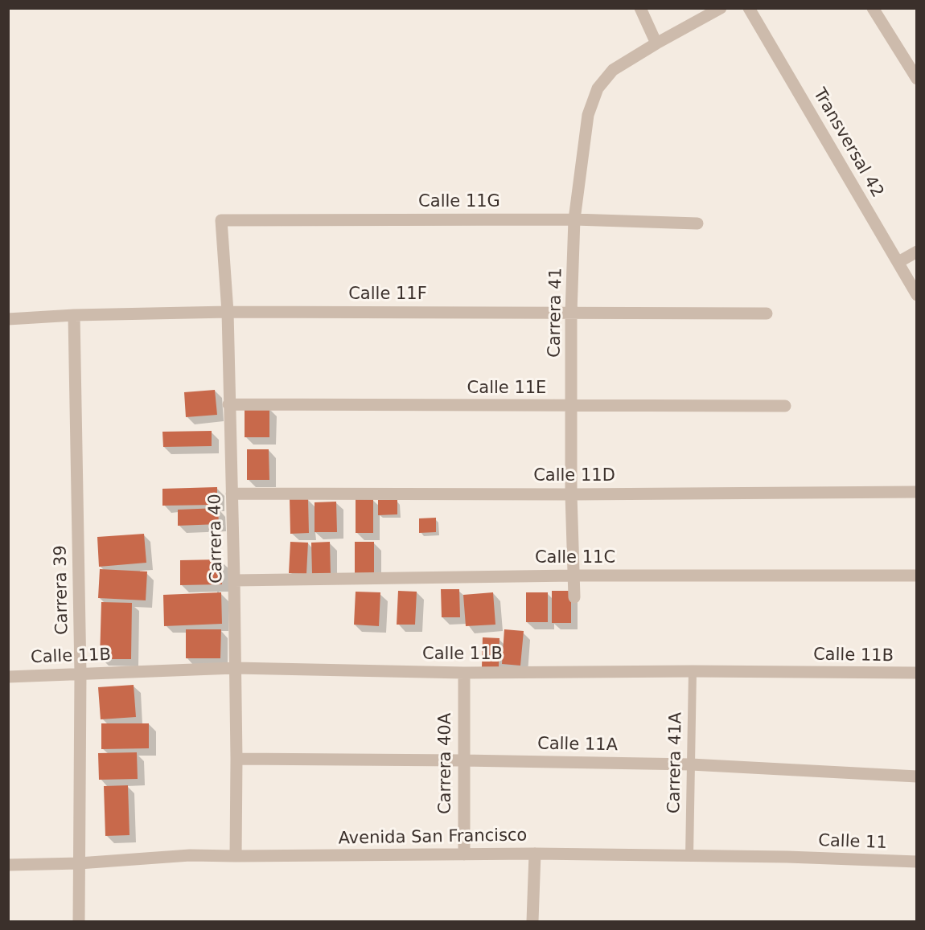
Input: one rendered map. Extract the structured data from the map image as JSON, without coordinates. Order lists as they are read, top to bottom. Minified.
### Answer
{"streets":{"street":["Transversal 42","Calle 11G","Calle 11F","Carrera 41","Calle 11E","Calle 11D","Carrera 40","Calle 11C","Carrera 39","Calle 11B","Calle 11A","Carrera 40A","Avenida San Francisco","Calle 11"],"lane":["Carrera 41A"]},"crossings":[["Calle 11G","Carrera 41"],["Calle 11G","Carrera 40"],["Calle 11F","Carrera 41"],["Calle 11F","Carrera 40"],["Calle 11F","Carrera 39"],["Carrera 41","Calle 11E"],["Carrera 41","Calle 11D"],["Carrera 41","Calle 11C"],["Calle 11E","Carrera 40"],["Calle 11D","Carrera 40"],["Carrera 40","Calle 11C"],["Carrera 40","Calle 11B"],["Carrera 40","Calle 11A"],["Carrera 40","Avenida San Francisco"],["Carrera 39","Calle 11B"],["Carrera 39","Avenida San Francisco"],["Calle 11B","Carrera 41A"],["Calle 11B","Carrera 40A"],["Calle 11A","Carrera 41A"],["Calle 11A","Carrera 40A"],["Carrera 41A","Avenida San Francisco"],["Carrera 40A","Avenida San Francisco"],["Avenida San Francisco","Calle 11"]]}
